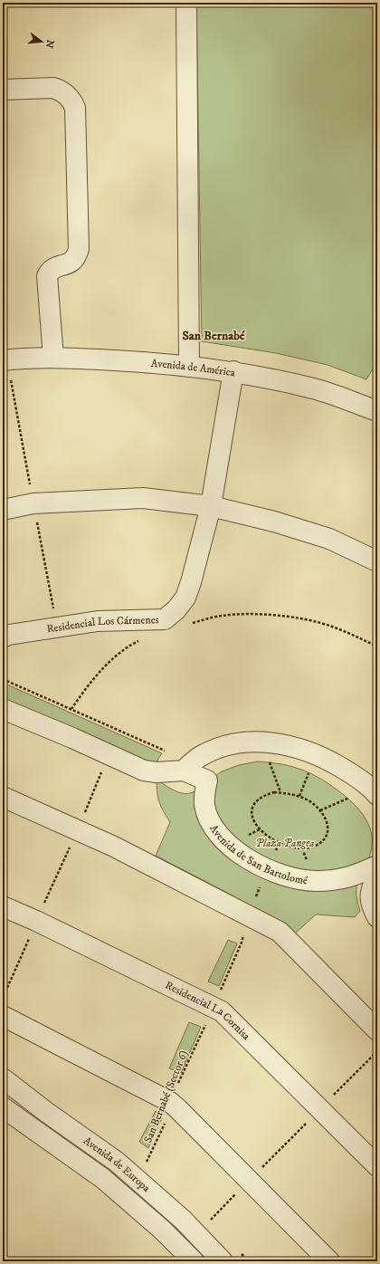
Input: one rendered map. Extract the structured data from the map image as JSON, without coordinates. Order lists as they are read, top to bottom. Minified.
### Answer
{"streets":{"street":["Avenida de América","Residencial Los Cármenes","Avenida de San Bartolomé","Residencial La Cornisa","Avenida de Europa"],"path":["San Bernabé (Sector 6)"]},"crossings":[["Avenida de América","Residencial Los Cármenes"],["Residencial La Cornisa","San Bernabé (Sector 6)"]],"districts":["San Bernabé"],"parks":["Plaza Pangea"],"north":"right"}
